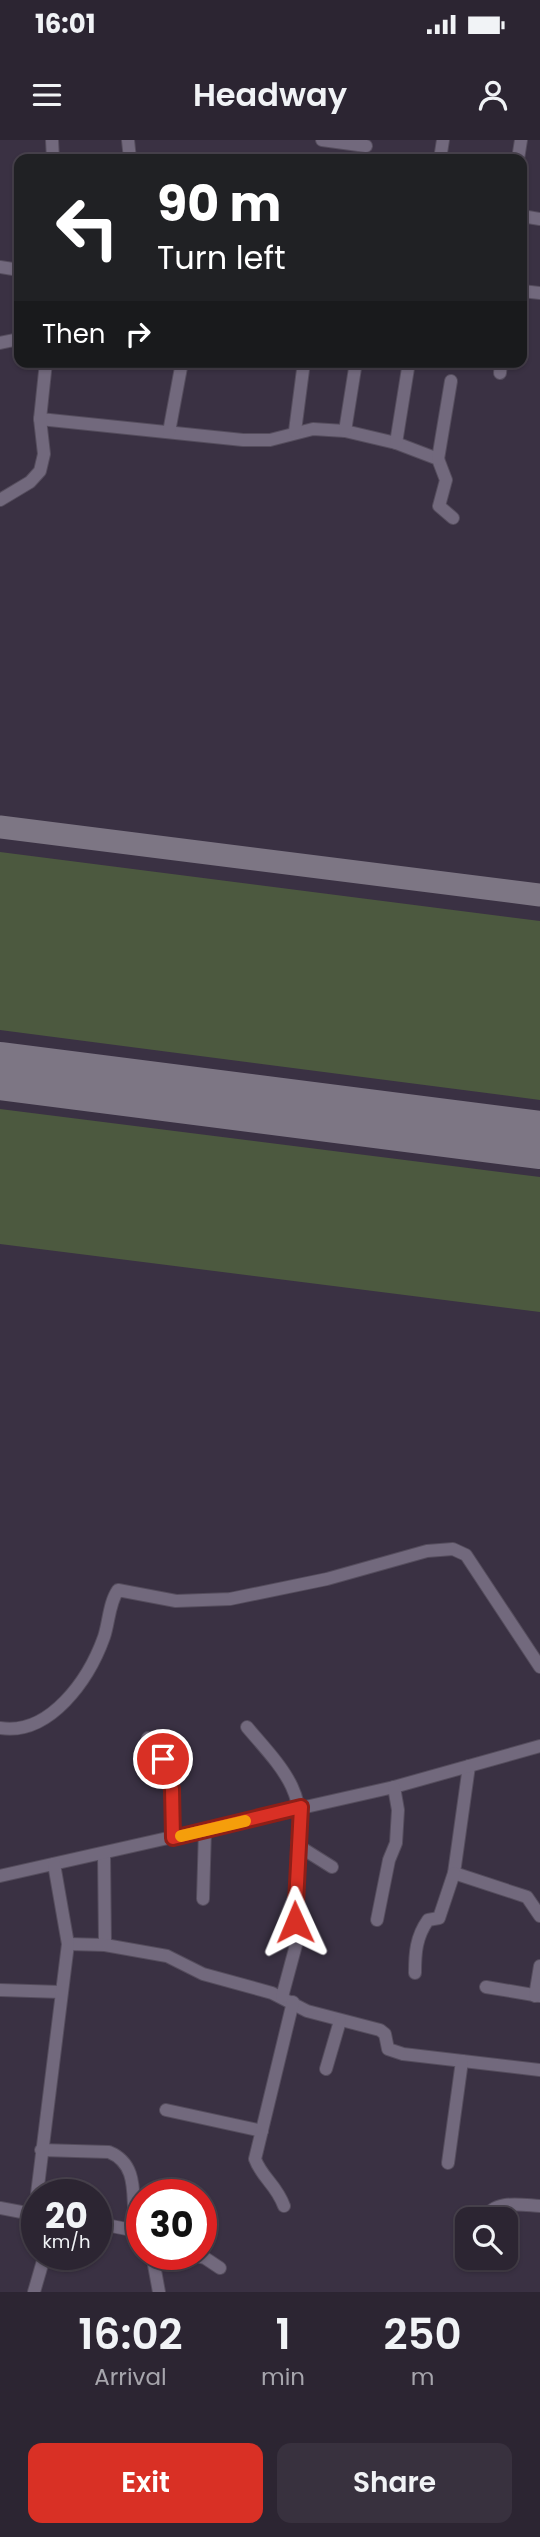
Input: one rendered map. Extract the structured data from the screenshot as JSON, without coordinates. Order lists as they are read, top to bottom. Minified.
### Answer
{"page":{"status":"16:01","header":"Headway","turn":["90 m","Turn left"],"then":"Then","speed":"20 km/h","limit":"30","eta":["16:02","Arrival","1","min","250","m"],"buttons":["Exit","Share"]}}
